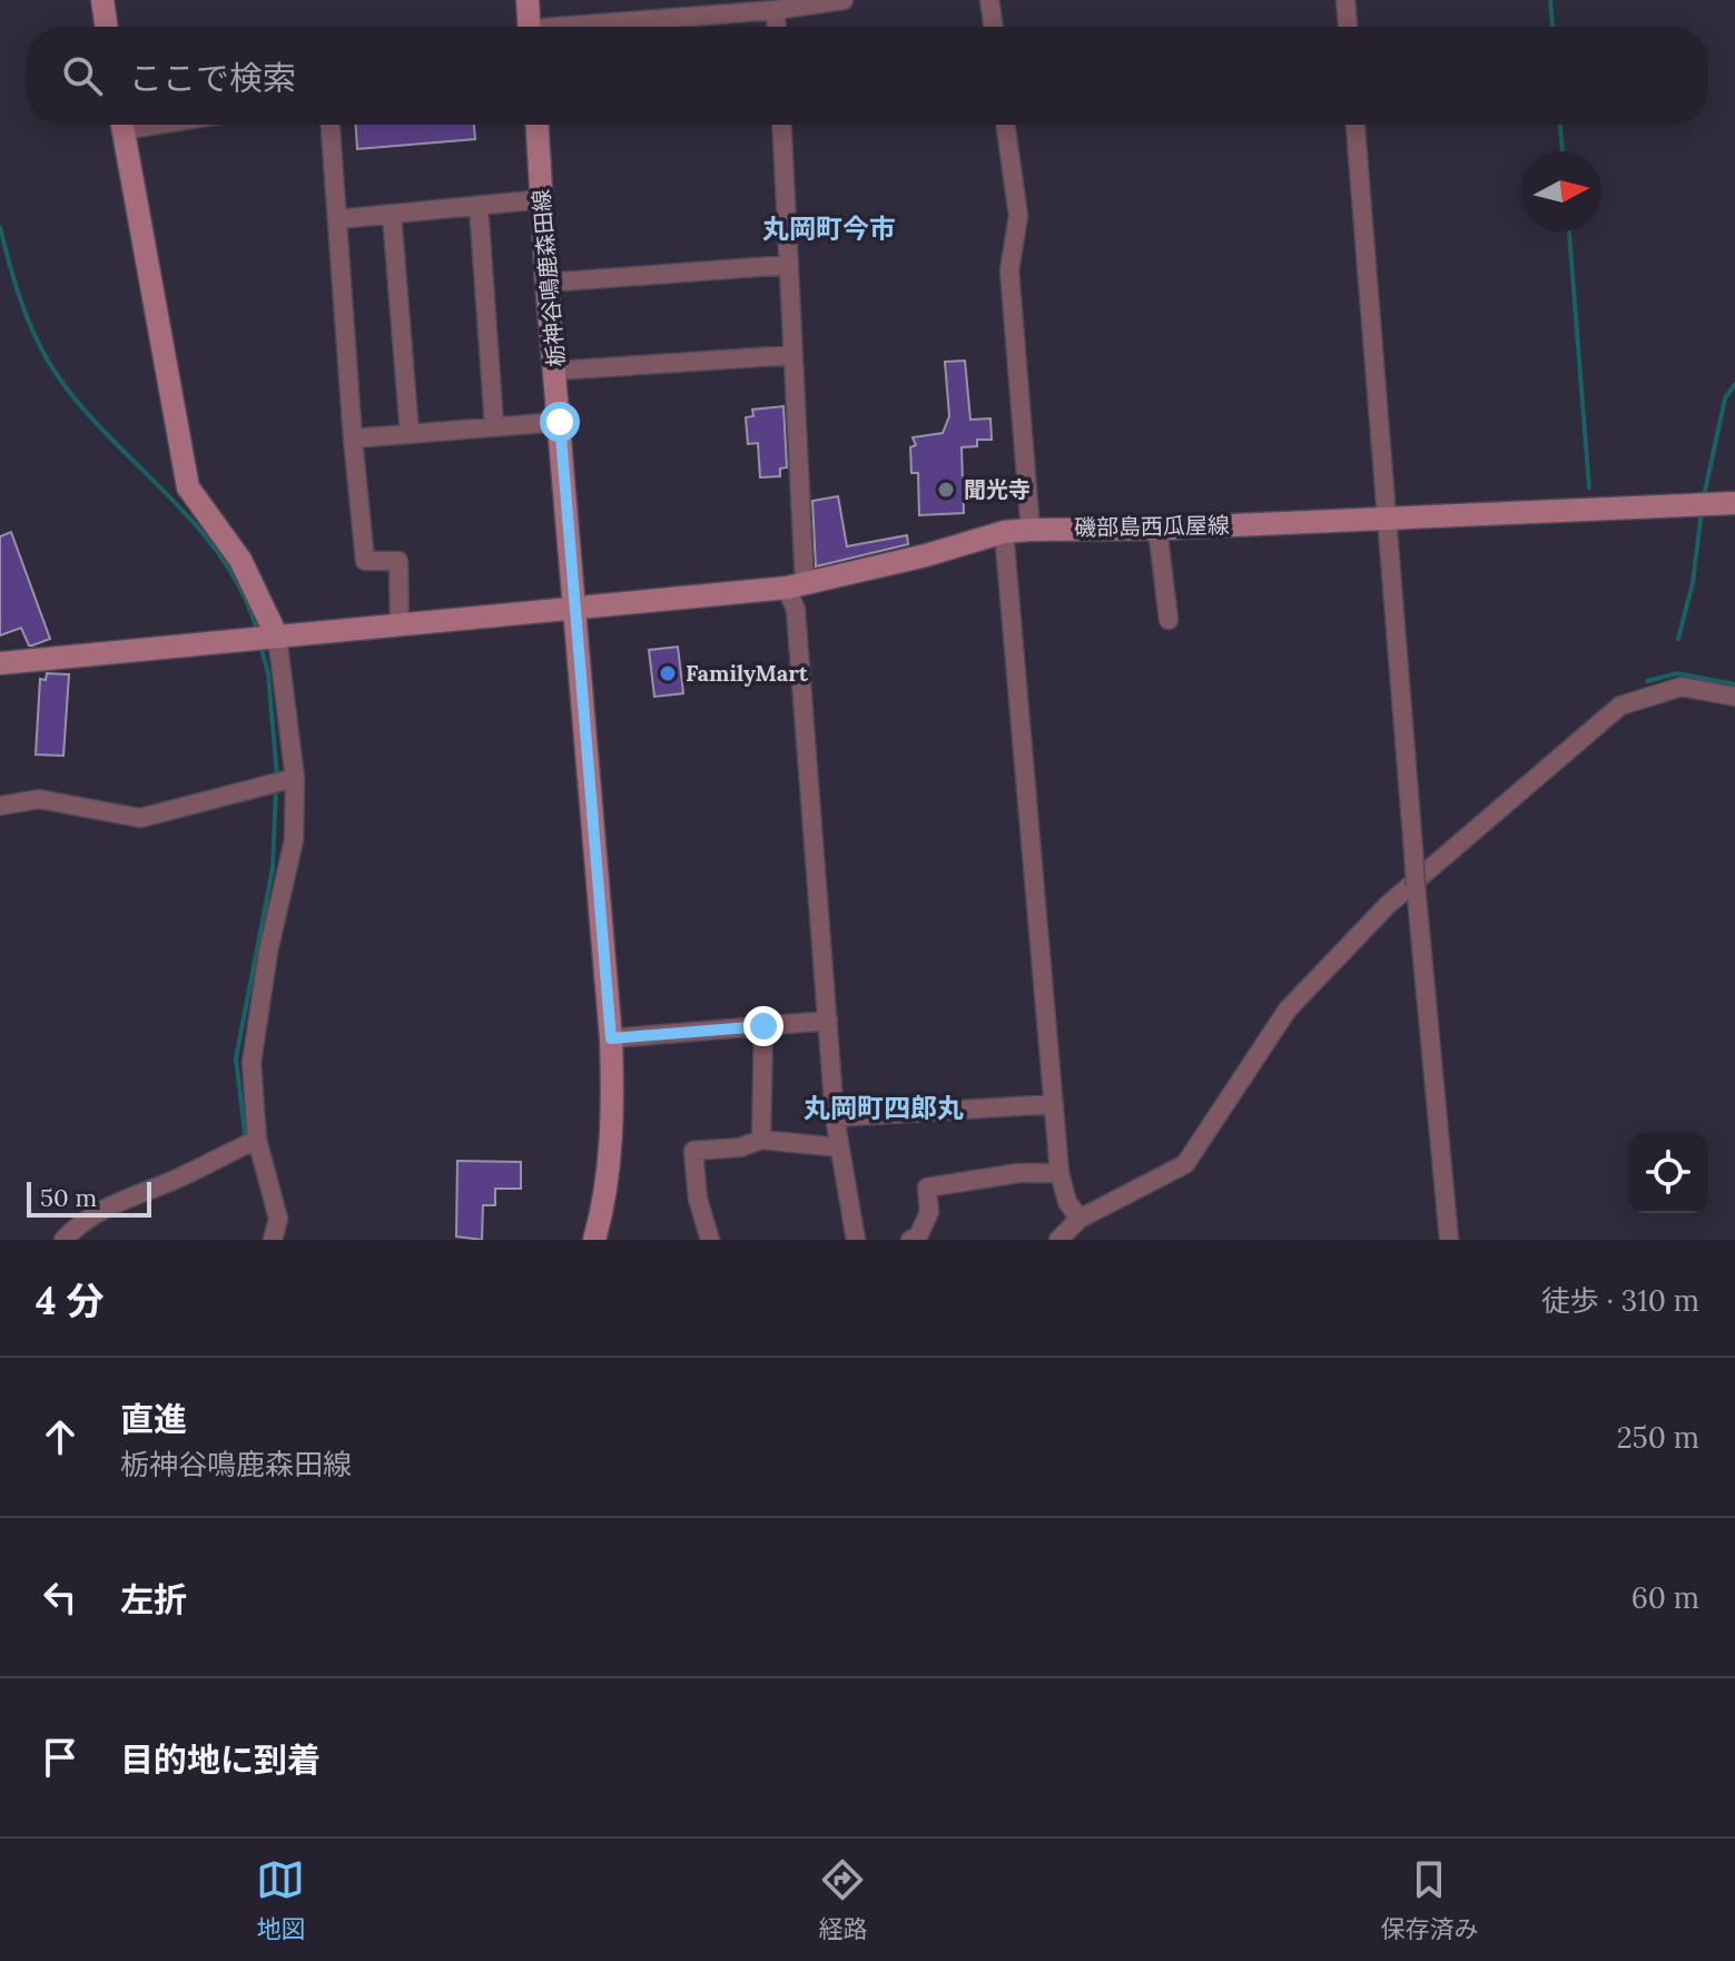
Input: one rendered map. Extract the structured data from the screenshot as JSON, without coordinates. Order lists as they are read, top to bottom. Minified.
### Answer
{"streets":{"main road":["栃神谷鳴鹿森田線","磯部島西瓜屋線"]},"crossings":[["栃神谷鳴鹿森田線","磯部島西瓜屋線"]],"districts":["丸岡町今市","丸岡町四郎丸"],"places":["聞光寺","FamilyMart"],"scale_bar":"50 m","north":"right","page":{"search":"ここで検索","scale":"50 m","heading":["4 分","徒歩 · 310 m"],"list":[["直進","栃神谷鳴鹿森田線","250 m"],["左折","60 m"],"目的地に到着"],"nav":["地図","経路","保存済み"]}}
